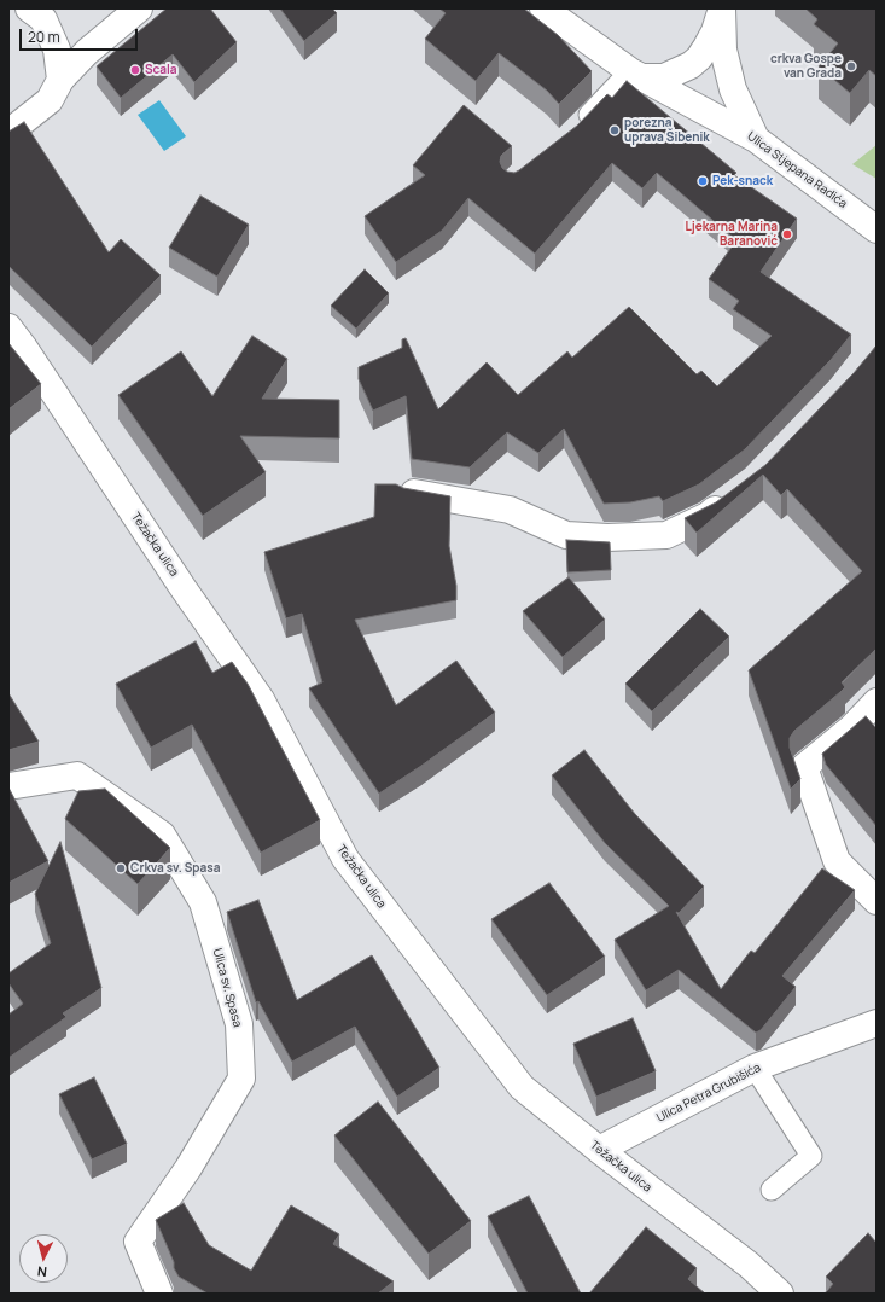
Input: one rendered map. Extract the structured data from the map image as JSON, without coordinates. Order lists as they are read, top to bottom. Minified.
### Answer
{"streets":{"street":["Ulica Stjepana Radića","Težačka ulica","Ulica sv. Spasa","Ulica Petra Grubišića"]},"crossings":[["Težačka ulica","Ulica Petra Grubišića"]],"places":["crkva Gospe van Grada","Scala","porezna uprava Šibenik","Pek-snack","Ljekarna Marina Baranović","Crkva sv. Spasa"],"scale_bar":"20 m","north":"bottom"}
